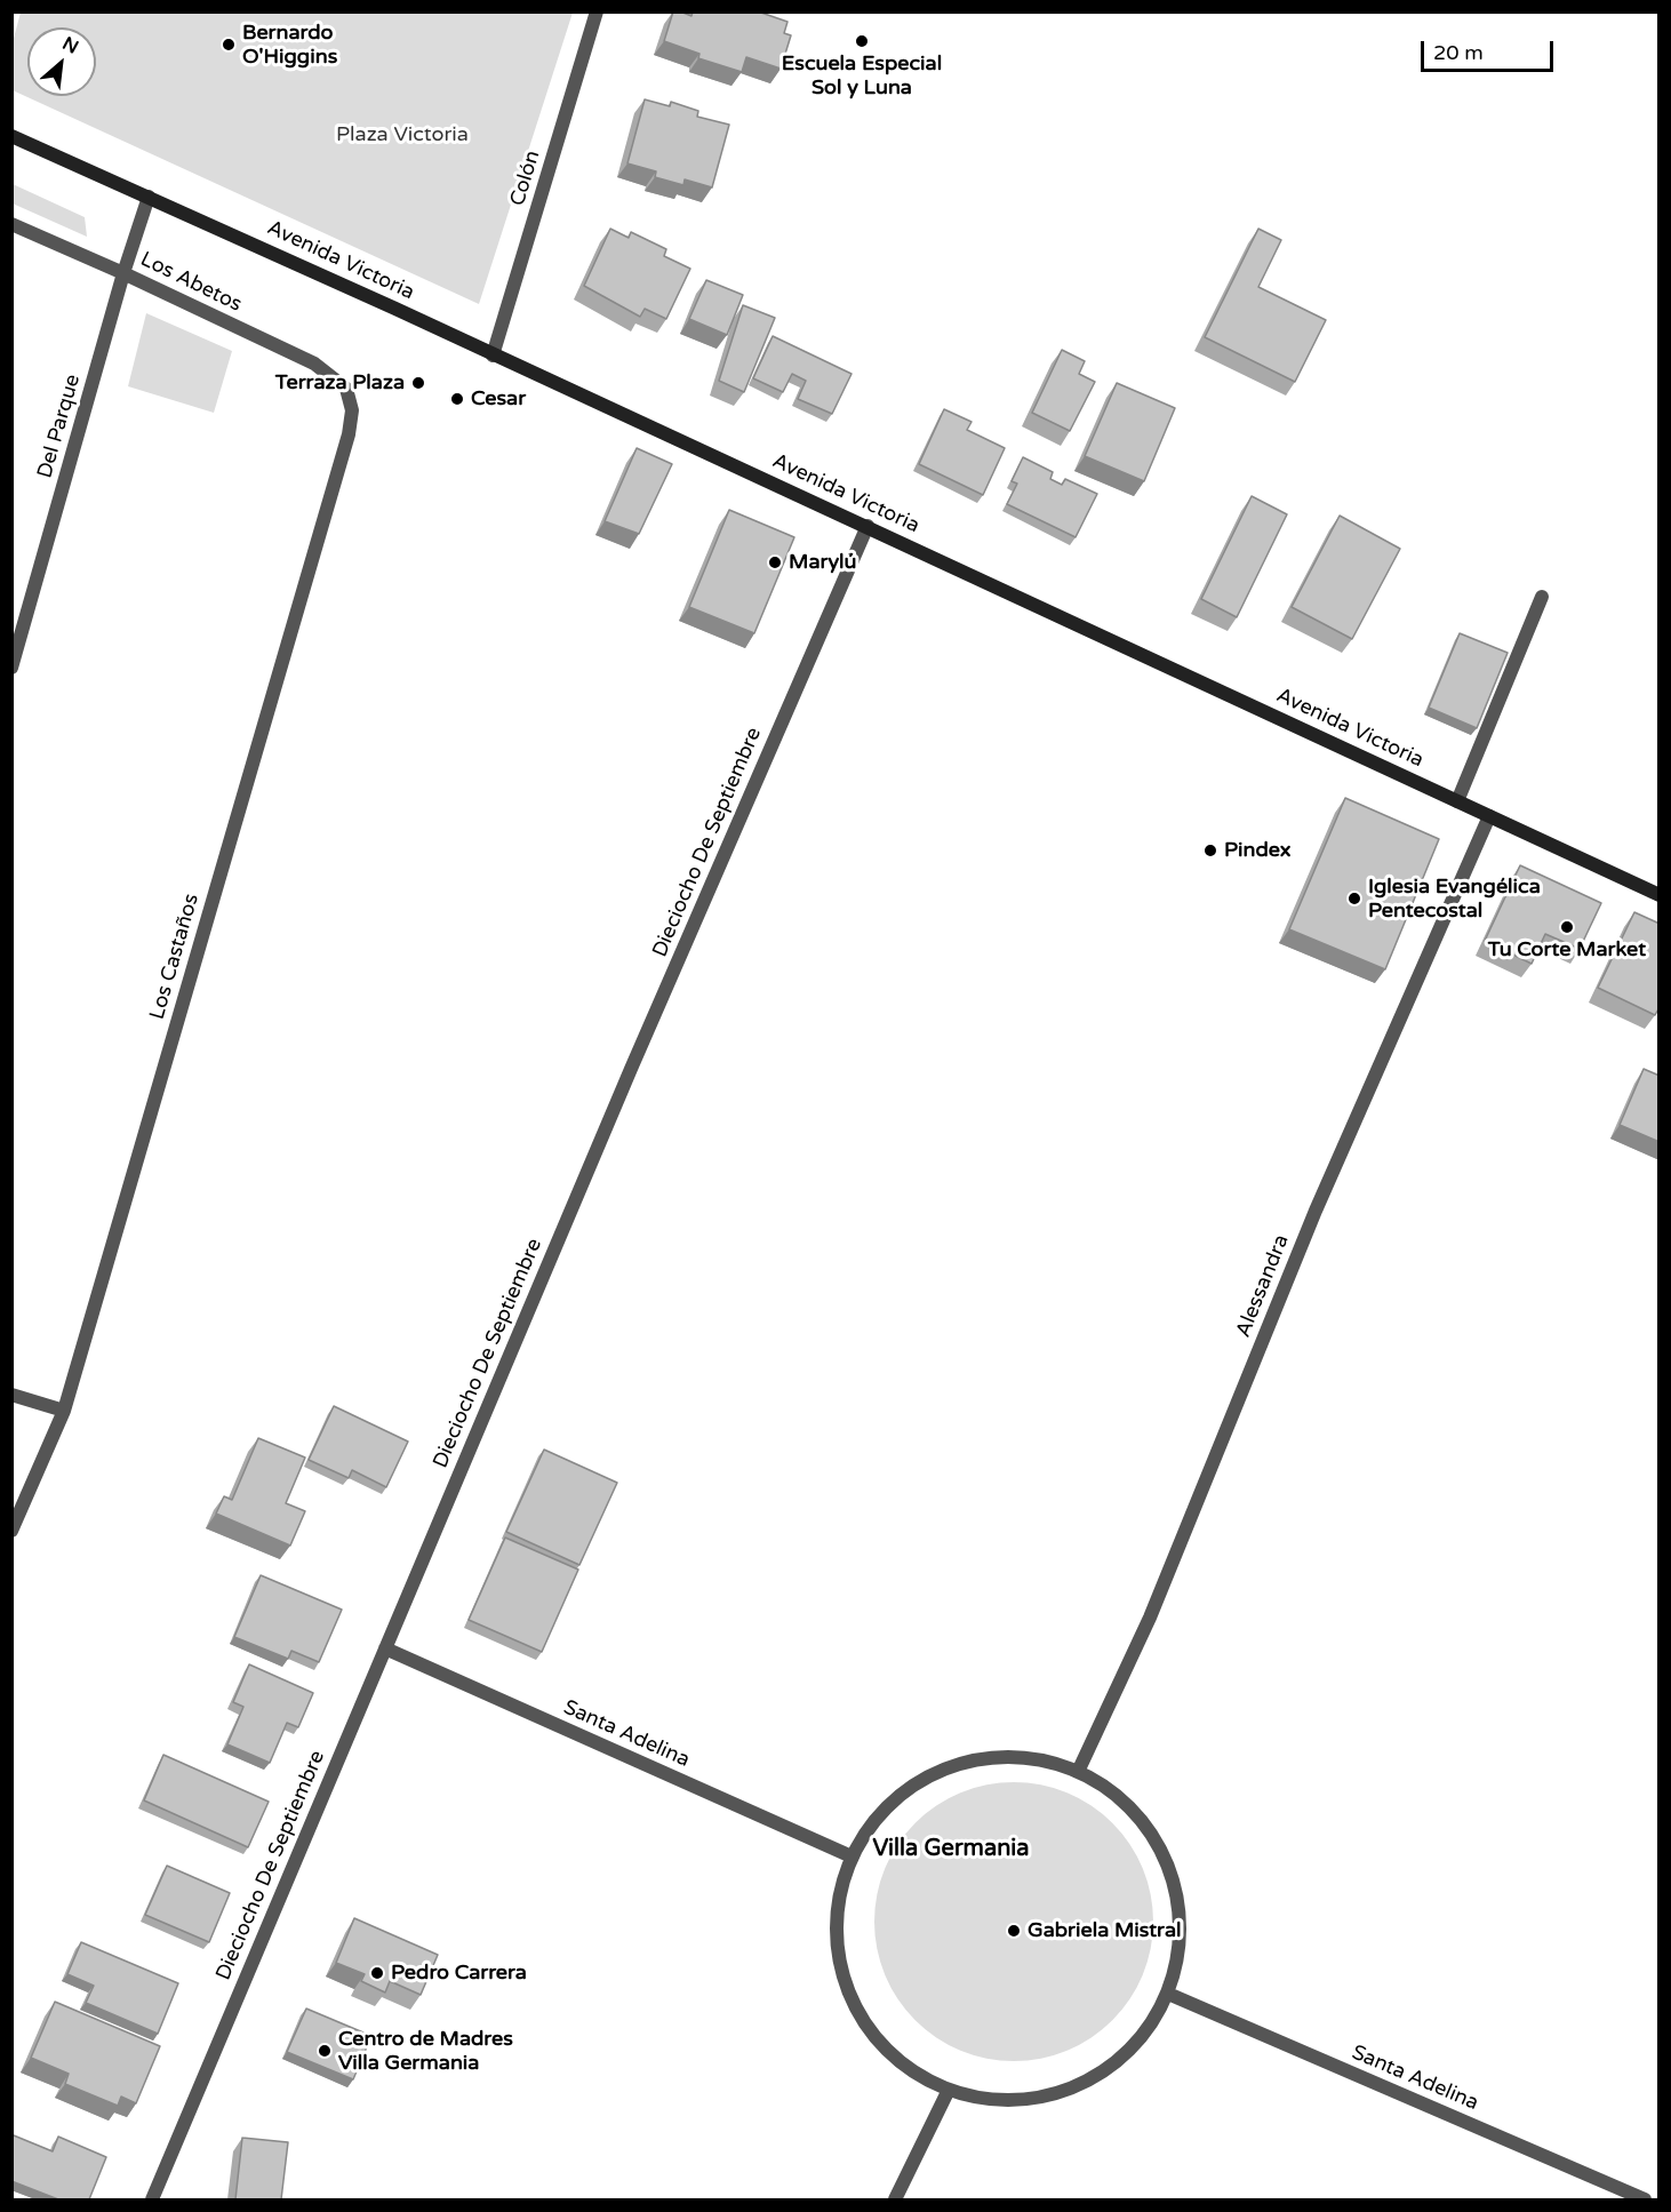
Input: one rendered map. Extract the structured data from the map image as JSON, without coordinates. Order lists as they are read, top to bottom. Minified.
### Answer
{"streets":{"street":["Colón","Avenida Victoria","Los Abetos","Del Parque","Dieciocho De Septiembre","Los Castaños","Alessandra","Santa Adelina"]},"crossings":[["Colón","Avenida Victoria"],["Avenida Victoria","Del Parque"],["Avenida Victoria","Dieciocho De Septiembre"],["Avenida Victoria","Alessandra"],["Los Abetos","Del Parque"],["Los Abetos","Los Castaños"],["Dieciocho De Septiembre","Santa Adelina"]],"districts":["Villa Germania"],"parks":["Plaza Victoria"],"places":["Escuela Especial Sol y Luna","Bernardo O'Higgins","Terraza Plaza","Cesar","Marylú","Pindex","Iglesia Evangélica Pentecostal","Tu Corte Market","Gabriela Mistral","Pedro Carrera","Centro de Madres Villa Germania"],"scale_bar":"20 m","north":"top right"}
